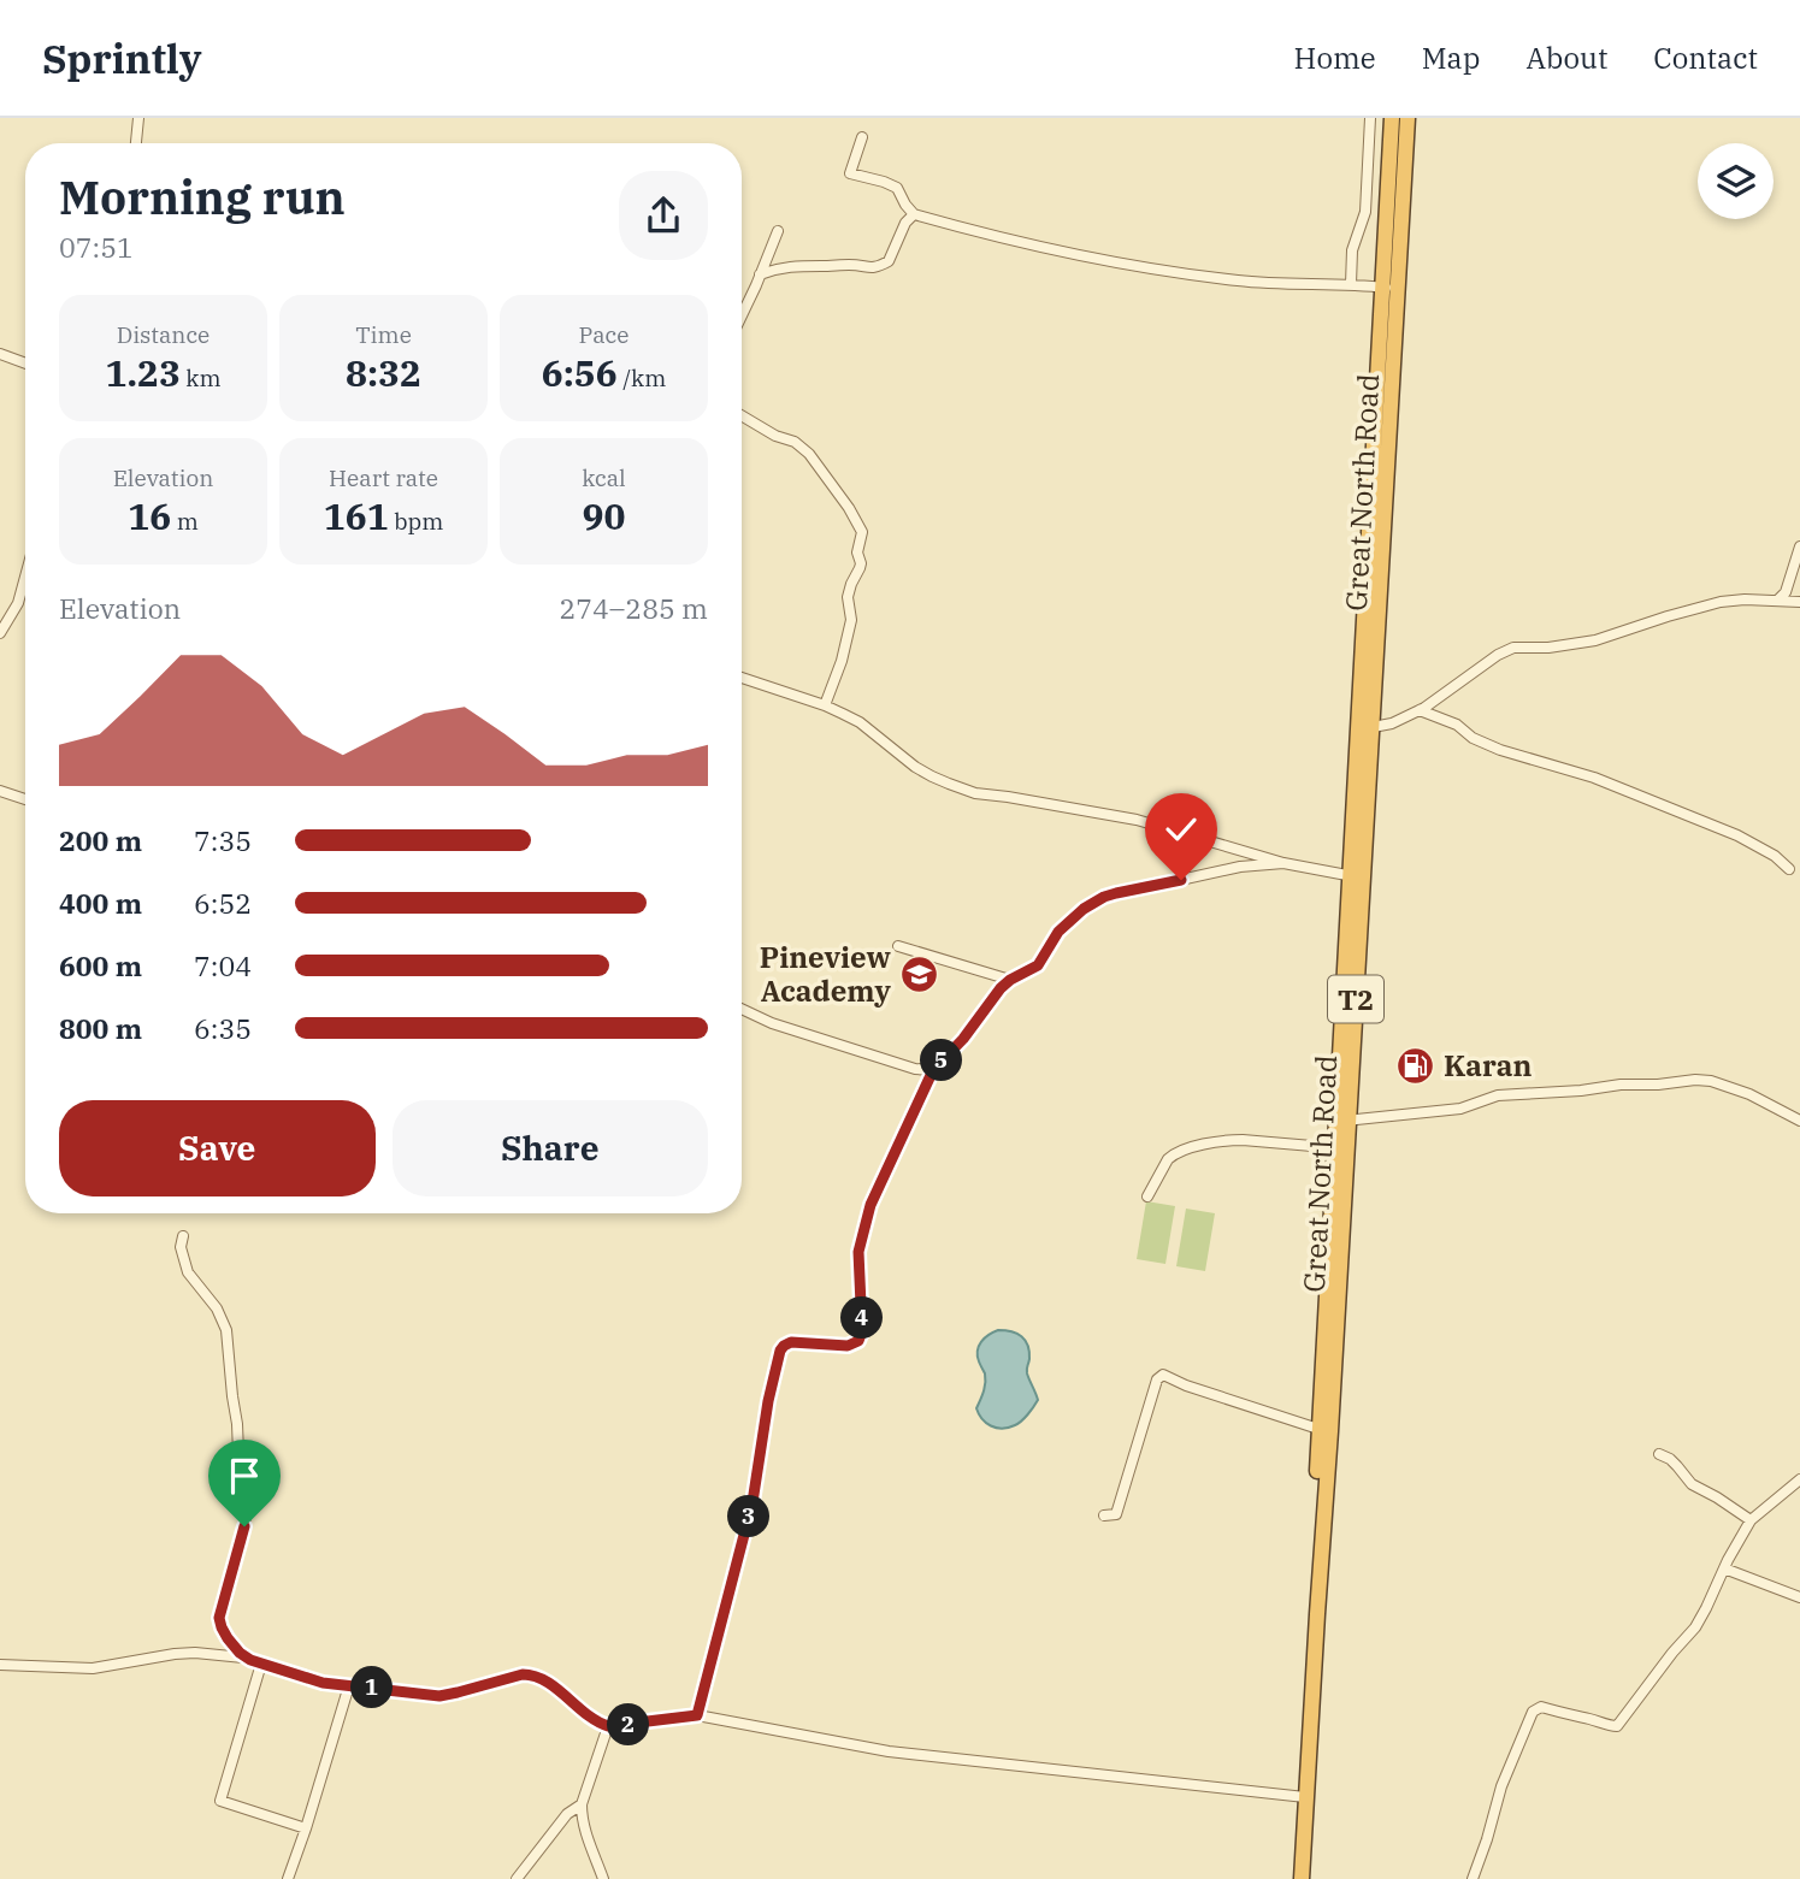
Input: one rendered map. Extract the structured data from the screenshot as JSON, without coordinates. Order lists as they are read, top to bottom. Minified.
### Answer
{"streets":{"highway":["Great North Road","T2"]},"places":{"school or university":["Pineview Academy"],"fuel station":["Karan"]},"page":{"header":"Sprintly","nav":["Home","Map","About","Contact"],"heading":["Morning run","07:51"],"stats":[["Distance","1.23 km"],["Time","8:32"],["Pace","6:56 /km"],["Elevation","16 m"],["Heart rate","161 bpm"],["kcal","90"]],"chart":["Elevation","274–285 m"],"list":[{"name":"200 m","note":"7:35"},{"name":"400 m","note":"6:52"},{"name":"600 m","note":"7:04"},{"name":"800 m","note":"6:35"}],"pins":["5","4","3","1","2"],"buttons":["Save","Share"]}}
